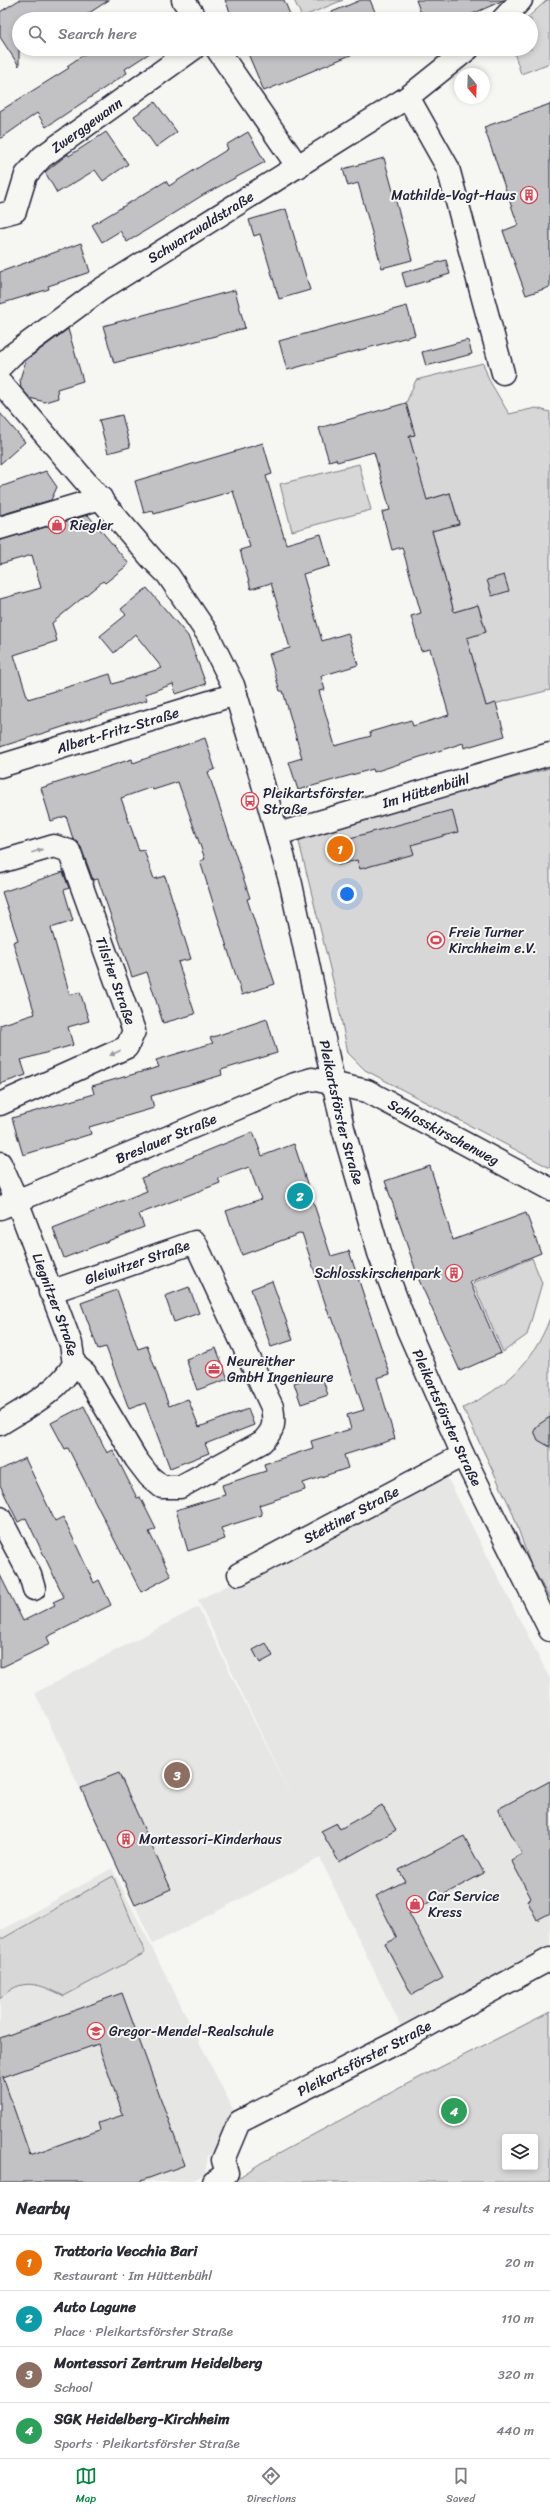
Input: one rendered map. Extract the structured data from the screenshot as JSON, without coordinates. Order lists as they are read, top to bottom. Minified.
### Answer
{"streets":{"street":["Zwerggewann","Schwarzwaldstraße","Albert-Fritz-Straße","Im Hüttenbühl","Tilsiter Straße","Pleikartsförster Straße","Schlosskirschenweg","Breslauer Straße","Gleiwitzer Straße","Liegnitzer Straße","Stettiner Straße"]},"crossings":[["Albert-Fritz-Straße","Pleikartsförster Straße"],["Im Hüttenbühl","Pleikartsförster Straße"],["Pleikartsförster Straße","Schlosskirschenweg"],["Pleikartsförster Straße","Breslauer Straße"],["Pleikartsförster Straße","Stettiner Straße"],["Schlosskirschenweg","Breslauer Straße"],["Breslauer Straße","Liegnitzer Straße"],["Gleiwitzer Straße","Liegnitzer Straße"]],"places":{"building":["Mathilde-Vogt-Haus","Schlosskirschenpark","Montessori-Kinderhaus"],"shop":["Riegler","Car Service Kress"],"bus stop":["Pleikartsförster Straße"],"sports":["Freie Turner Kirchheim e.V."],"office":["Neureither GmbH Ingenieure"],"school or university":["Gregor-Mendel-Realschule"]},"north":"bottom","page":{"search":"Search here","pins":["1","2","3","4"],"heading":["Nearby","4 results"],"list":[{"mark":"1","name":"Trattoria Vecchia Bari","note":"Restaurant · Im Hüttenbühl","value":"20 m"},{"mark":"2","name":"Auto Lagune","note":"Place · Pleikartsförster Straße","value":"110 m"},{"mark":"3","name":"Montessori Zentrum Heidelberg","note":"School","value":"320 m"},{"mark":"4","name":"SGK Heidelberg-Kirchheim","note":"Sports · Pleikartsförster Straße","value":"440 m"}],"nav":["Map","Directions","Saved"]}}
